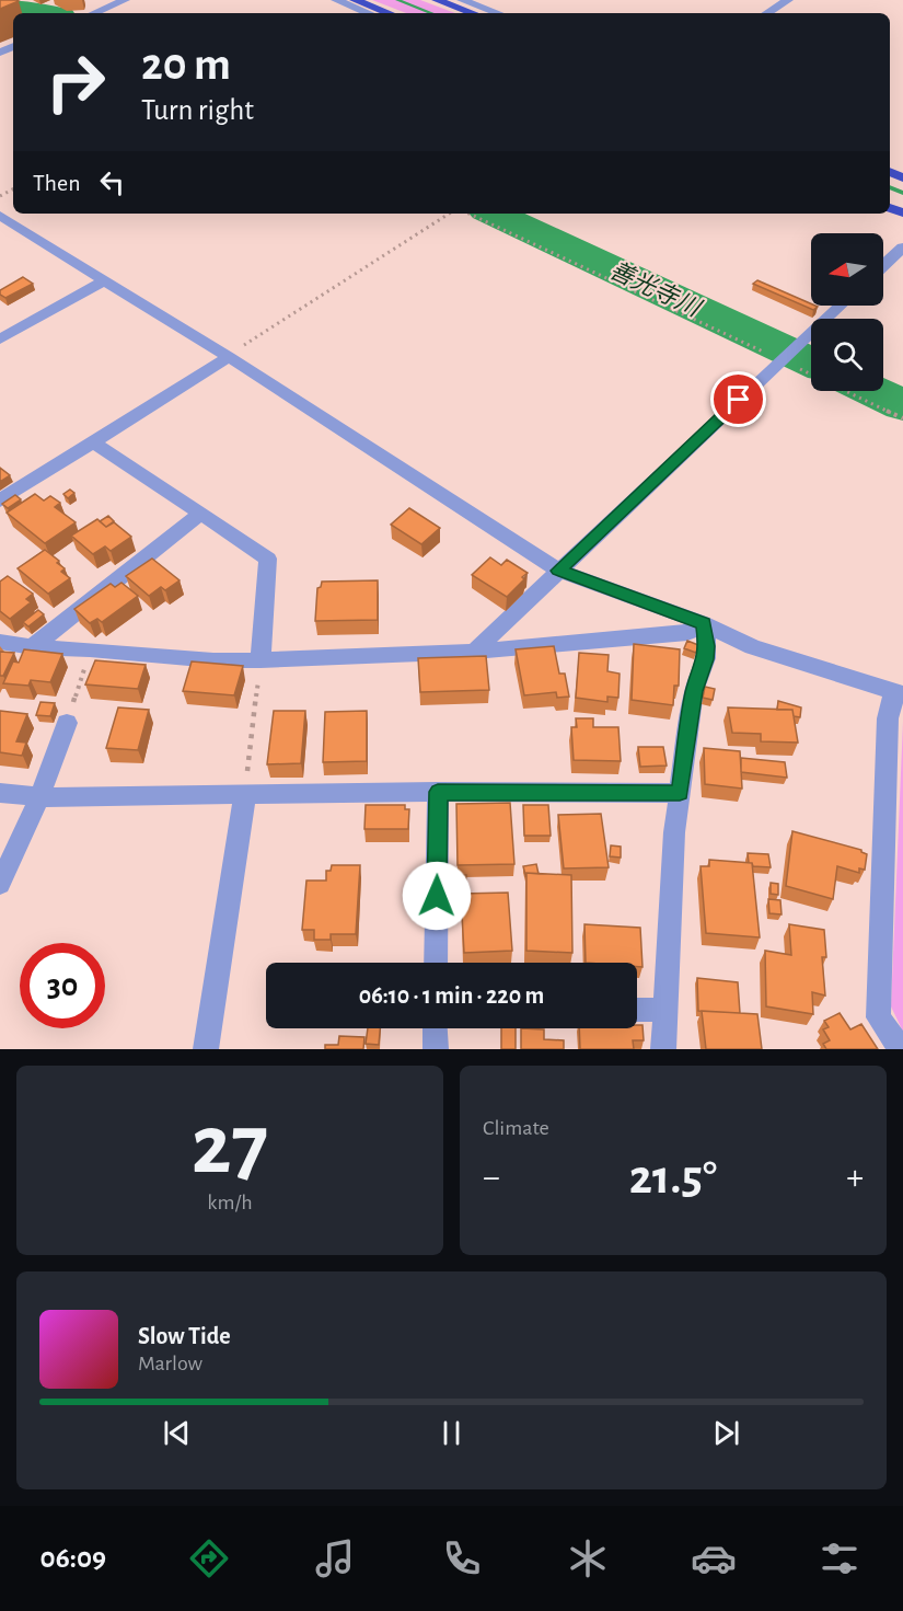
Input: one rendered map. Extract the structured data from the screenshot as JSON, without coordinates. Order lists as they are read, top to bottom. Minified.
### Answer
{"water":["善光寺川"],"north":"left","page":{"turn":["20 m","Turn right"],"then":"Then","limit":"30","trip":"06:10 · 1 min · 220 m","tile":[["27","km/h"],"Climate"],"heat":["−","21.5°","+"],"song":["Slow Tide","Marlow"],"tabs":"06:09"}}
